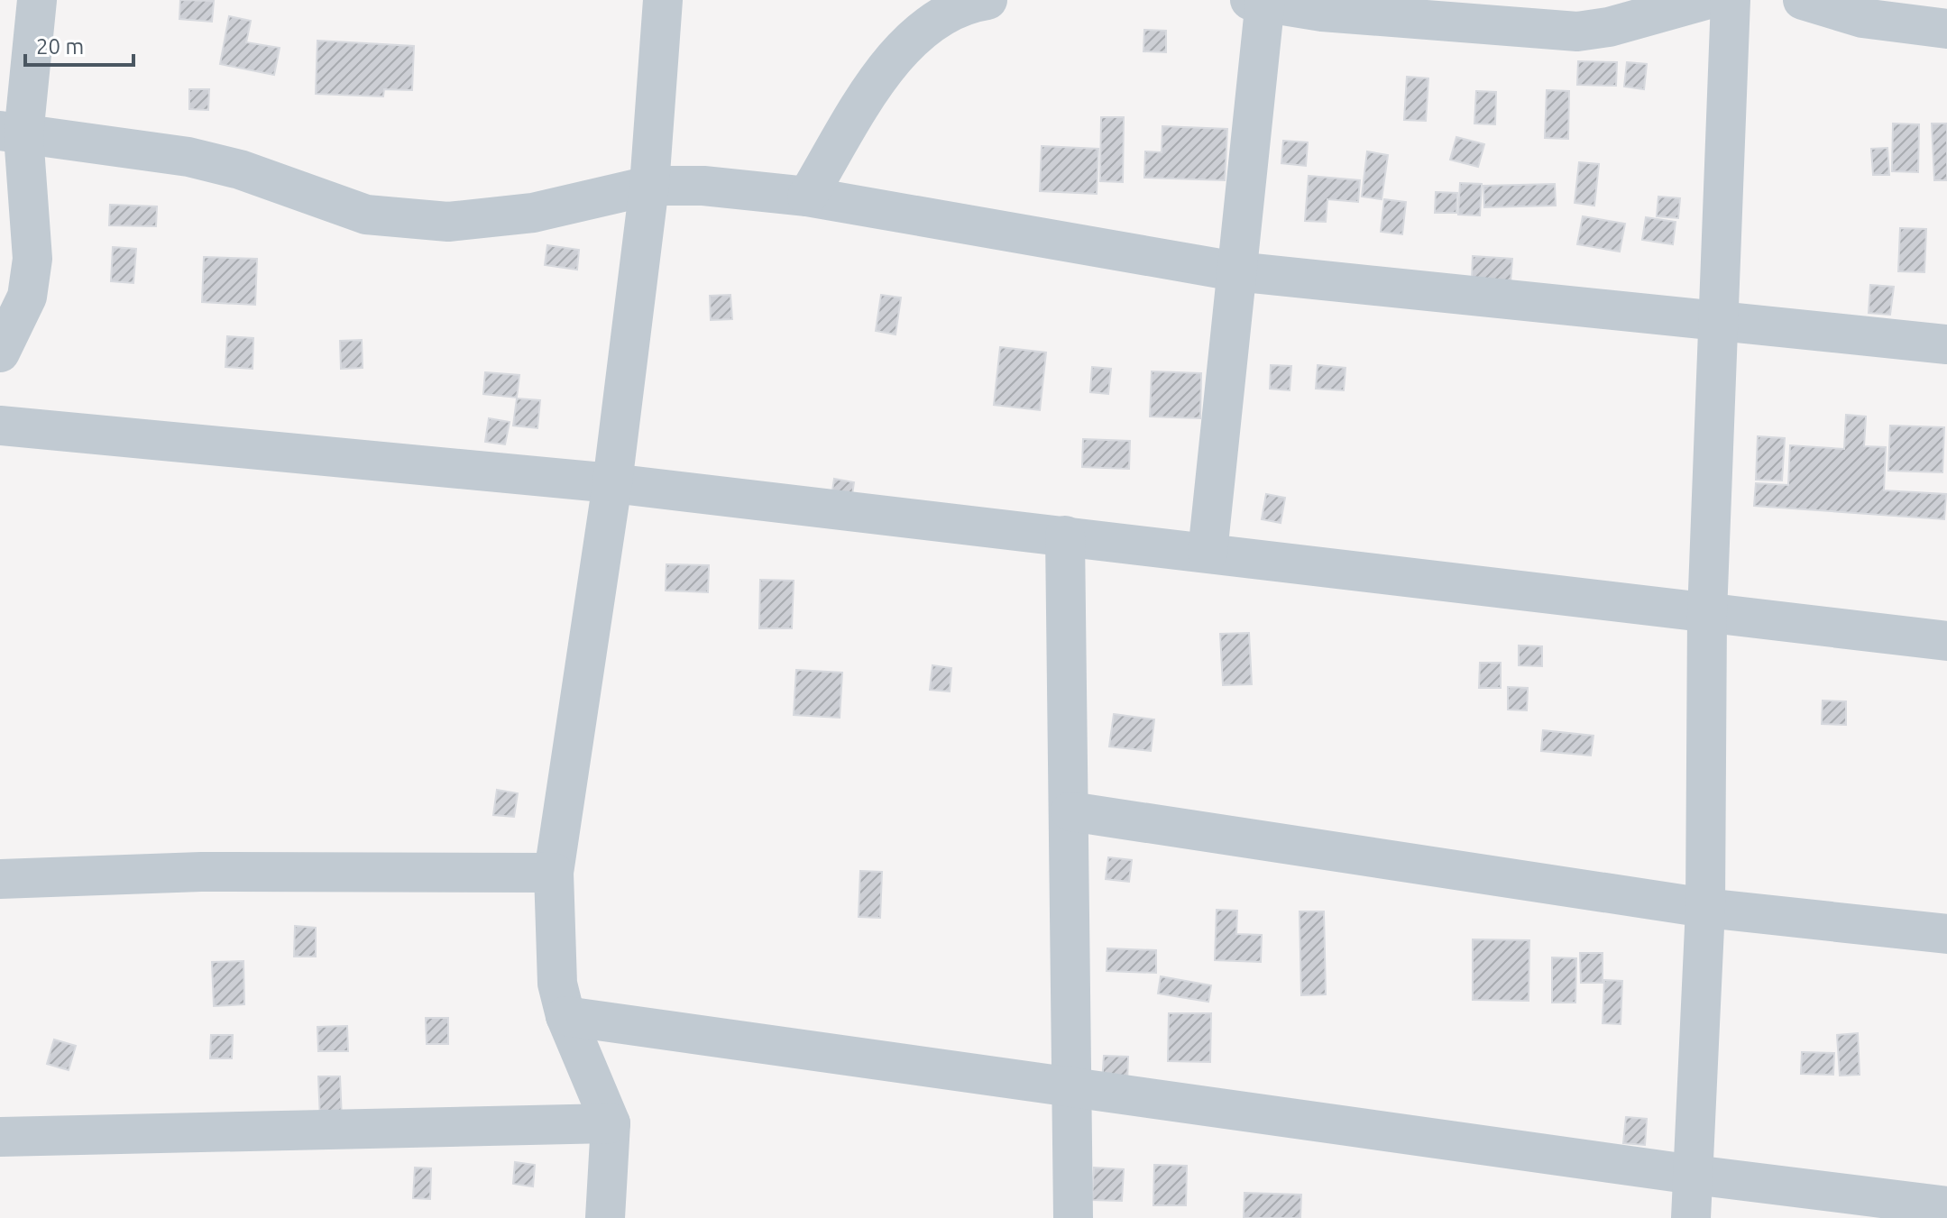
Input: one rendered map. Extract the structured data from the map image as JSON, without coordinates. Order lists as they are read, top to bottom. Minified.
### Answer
{"scale_bar":"20 m"}
